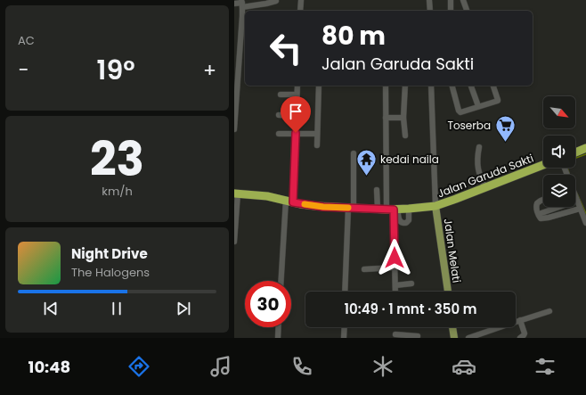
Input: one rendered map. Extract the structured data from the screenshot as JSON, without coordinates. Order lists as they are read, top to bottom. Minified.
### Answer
{"streets":{"highway":["Jalan Garuda Sakti"],"main road":["Jalan Melati"]},"crossings":[["Jalan Garuda Sakti","Jalan Melati"]],"places":{"supermarket":["Toserba"],"temple":["kedai naila"]},"north":"bottom right","page":{"tile":["AC",["23","km/h"]],"turn":["80 m","Jalan Garuda Sakti"],"heat":["−","19°","+"],"song":["Night Drive","The Halogens"],"limit":"30","trip":"10:49 · 1 mnt · 350 m","tabs":"10:48"}}
